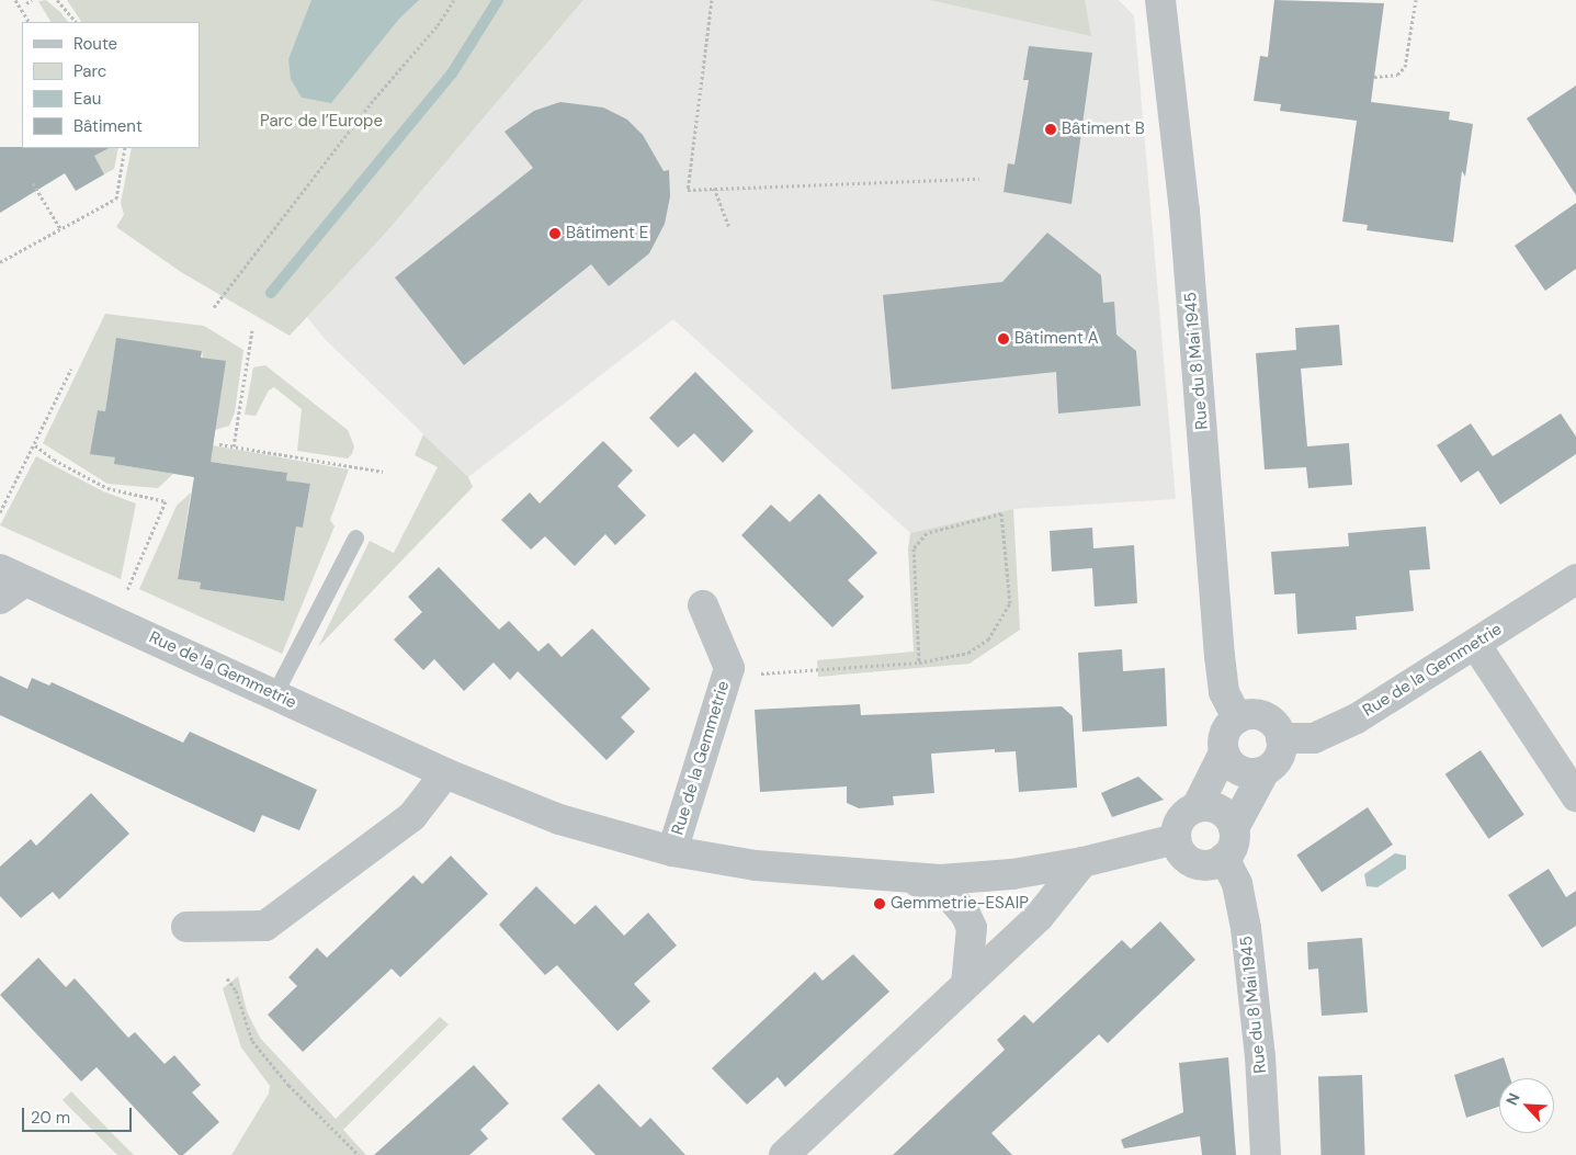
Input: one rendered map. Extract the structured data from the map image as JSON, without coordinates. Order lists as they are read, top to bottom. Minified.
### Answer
{"streets":{"street":["Rue du 8 Mai 1945","Rue de la Gemmetrie"]},"crossings":[["Rue du 8 Mai 1945","Rue de la Gemmetrie"]],"parks":["Parc de l’Europe"],"places":["Bâtiment B","Bâtiment E","Bâtiment A","Gemmetrie-ESAIP"],"legend":["Route","Parc","Eau","Bâtiment"],"scale_bar":"20 m","north":"top left"}
